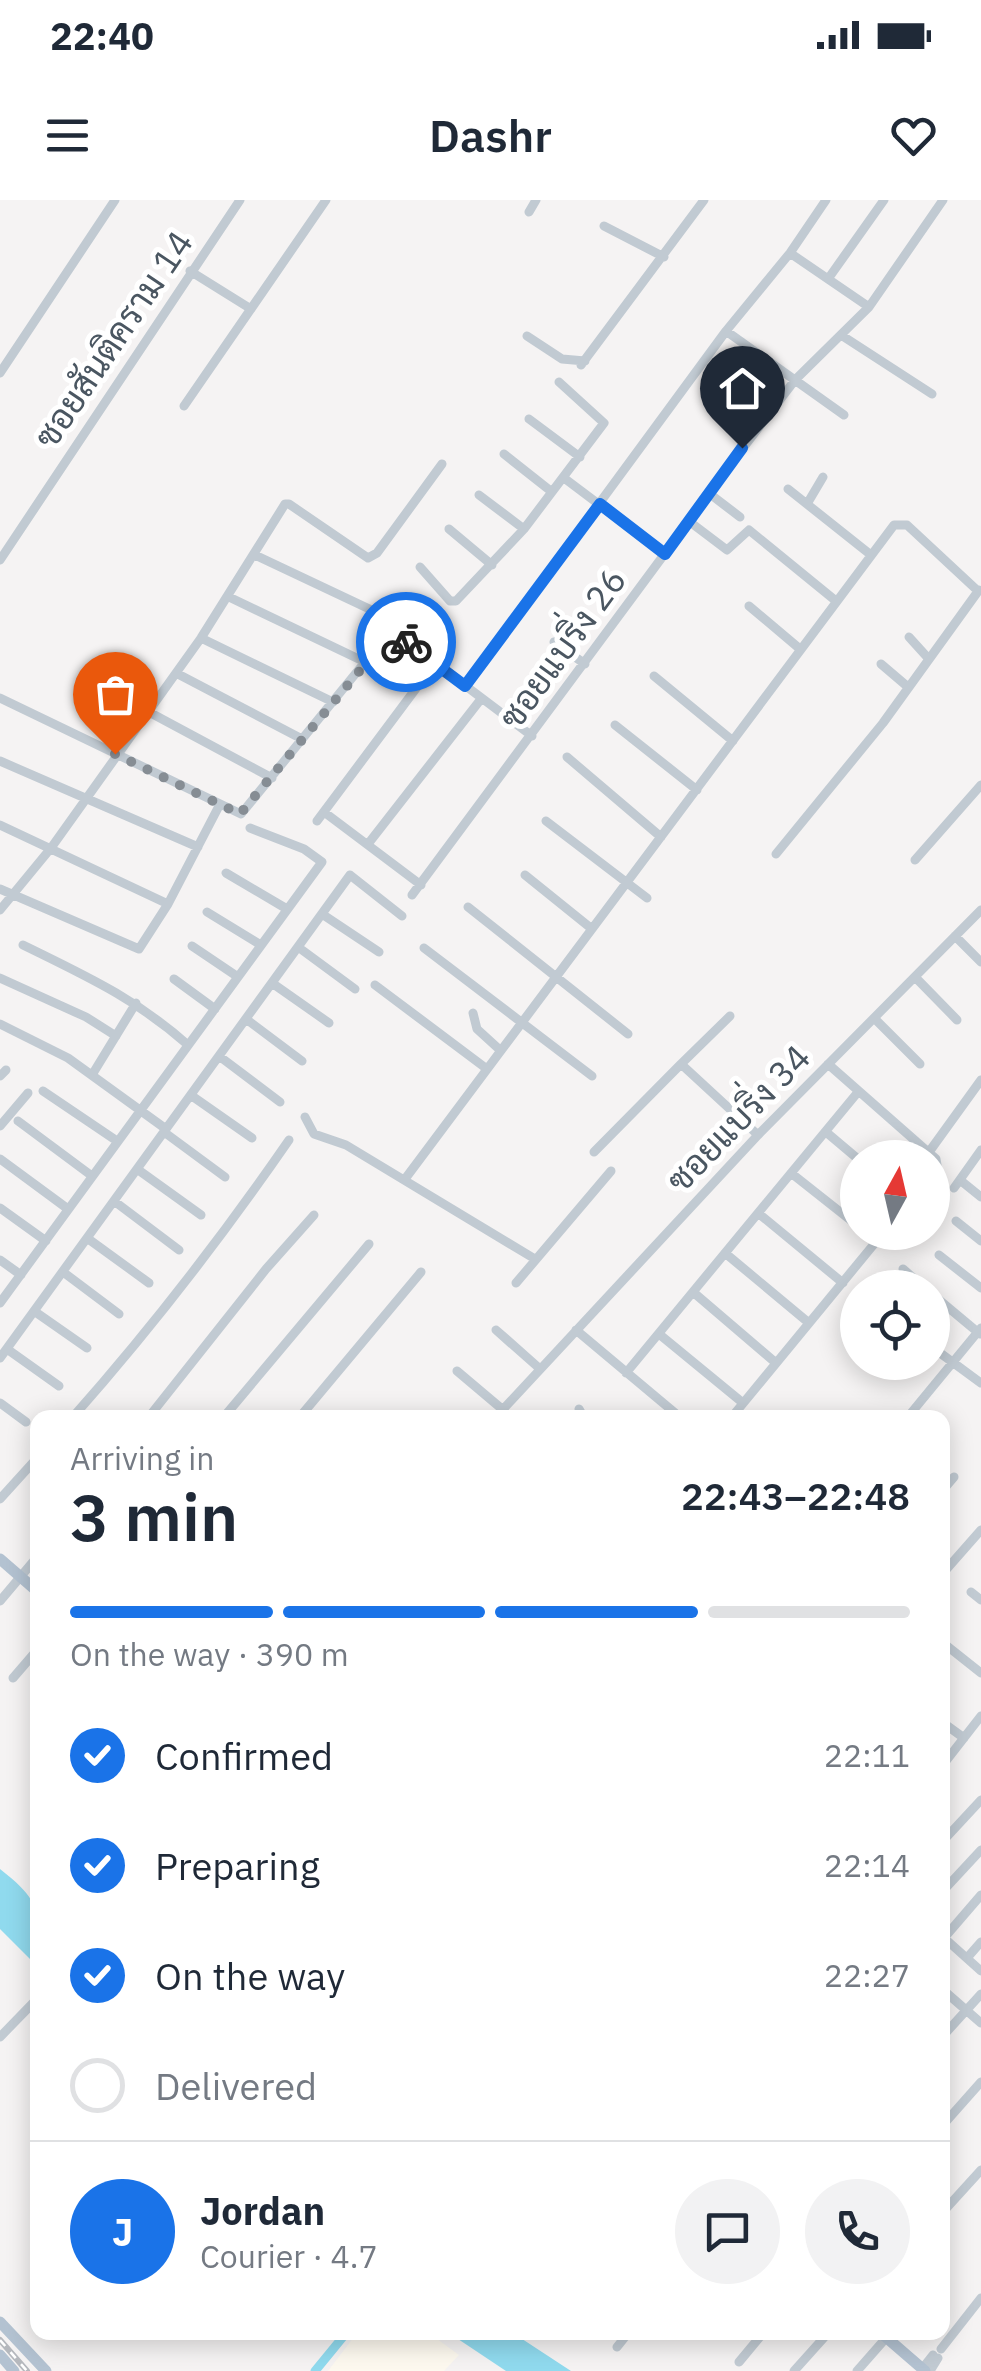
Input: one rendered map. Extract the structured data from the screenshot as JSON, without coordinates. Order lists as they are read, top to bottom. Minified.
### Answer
{"streets":{"street":["ซอยสันติคราม 14","ซอยแบริ่ง 26","ซอยแบริ่ง 34"]},"north":"top","page":{"status":"22:40","header":"Dashr","heading":["3 min","Arriving in","22:43–22:48"],"panel":["Jordan","Courier · 4.7"],"bar":"On the way · 390 m","list":[["Confirmed","22:11"],["Preparing","22:14"],["On the way","22:27"],"Delivered"],"round":"J"}}
